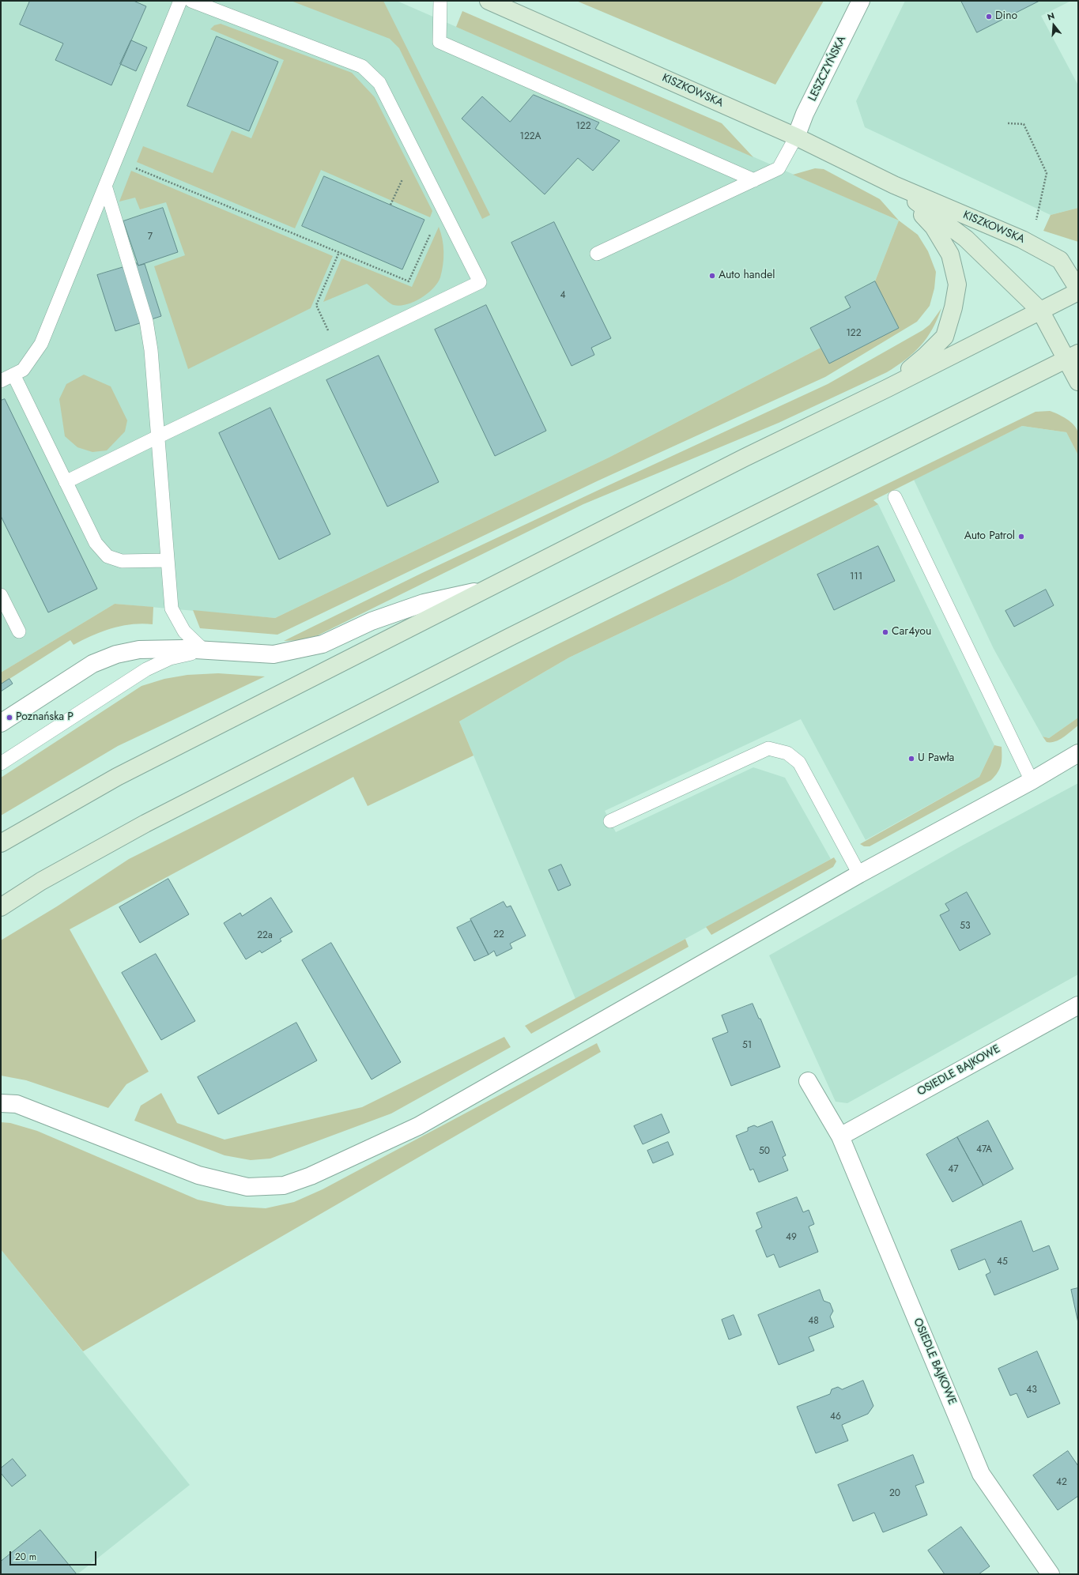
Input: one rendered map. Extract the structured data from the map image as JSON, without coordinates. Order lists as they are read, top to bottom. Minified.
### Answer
{"streets":{"main road":["KISZKOWSKA"],"street":["LESZCZYŃSKA","OSIEDLE BAJKOWE"]},"crossings":[["LESZCZYŃSKA","KISZKOWSKA"]],"places":["Dino","Auto handel","Auto Patrol","Car4you","Poznańska P","U Pawła"],"house_numbers":["122","122A","7","4","122","111","53","22","22a","51","47A","50","47","49","45","48","43","46","42","20"],"scale_bar":"20 m","north":"top"}
